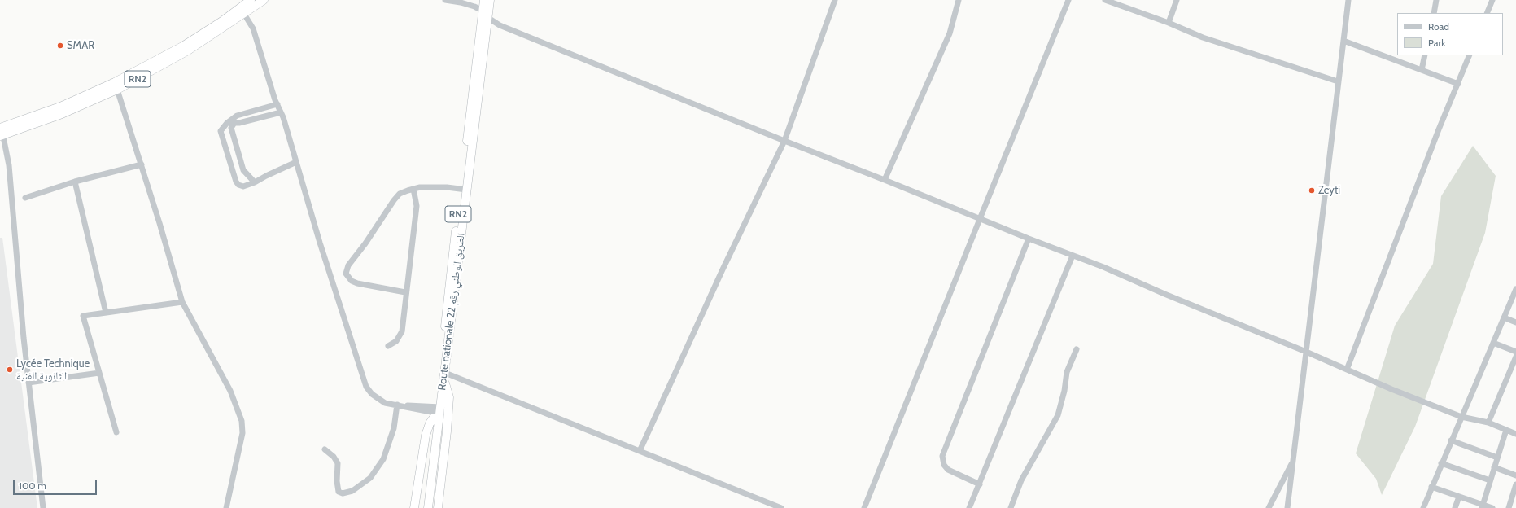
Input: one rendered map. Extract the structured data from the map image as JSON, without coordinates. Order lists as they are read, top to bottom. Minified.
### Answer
{"streets":{"highway":["RN2","Route nationale 22 الطريق الوطني رقم"]},"places":["SMAR","Zeyti","Lycée Technique الثانوية الفنية"],"legend":["Road","Park"],"scale_bar":"100 m"}
